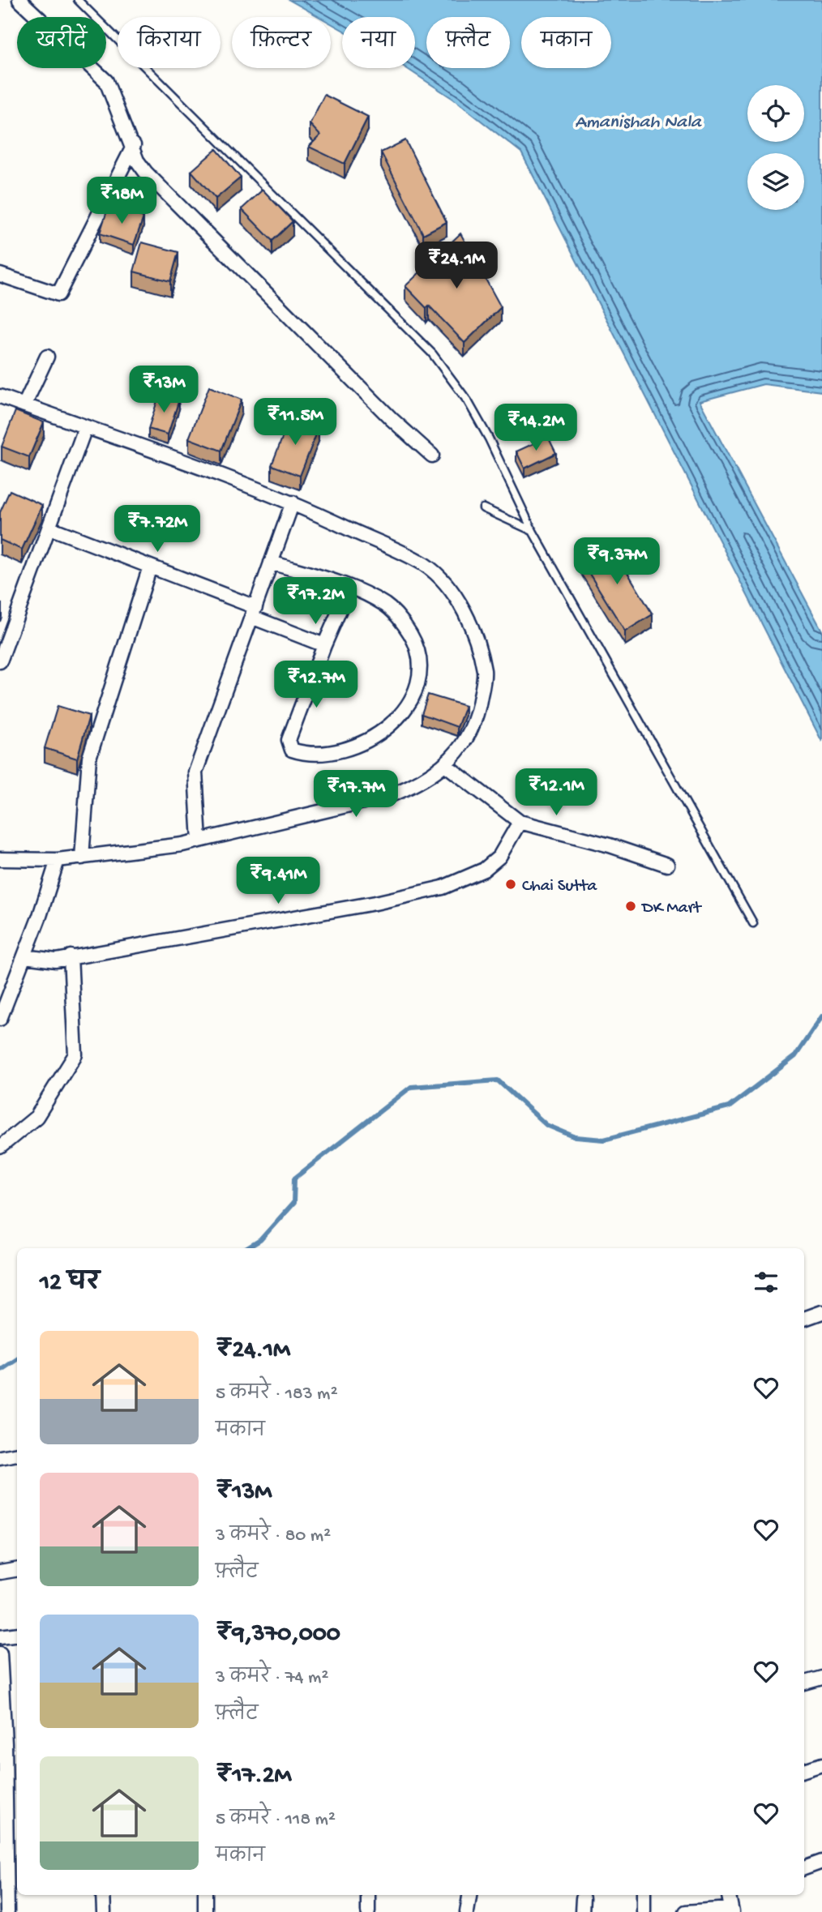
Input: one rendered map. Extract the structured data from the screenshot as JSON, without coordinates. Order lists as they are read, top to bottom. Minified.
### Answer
{"water":["Amanishah Nala"],"places":["Chai Sutta","DK Mart"],"page":{"chip":["खरीदें","किराया","फ़िल्टर","नया","फ़्लैट","मकान"],"price":["₹18M","₹24.1M","₹13M","₹11.5M","₹14.2M","₹7.72M","₹9.37M","₹17.2M","₹12.7M","₹12.1M","₹17.7M","₹9.41M"],"heading":"12 घर","list":[{"name":"₹24.1M","note":"5 कमरे · 183 m² · मकान"},{"name":"₹13M","note":"3 कमरे · 80 m² · फ़्लैट"},{"name":"₹9,370,000","note":"3 कमरे · 74 m² · फ़्लैट"},{"name":"₹17.2M","note":"5 कमरे · 118 m² · मकान"}]}}
